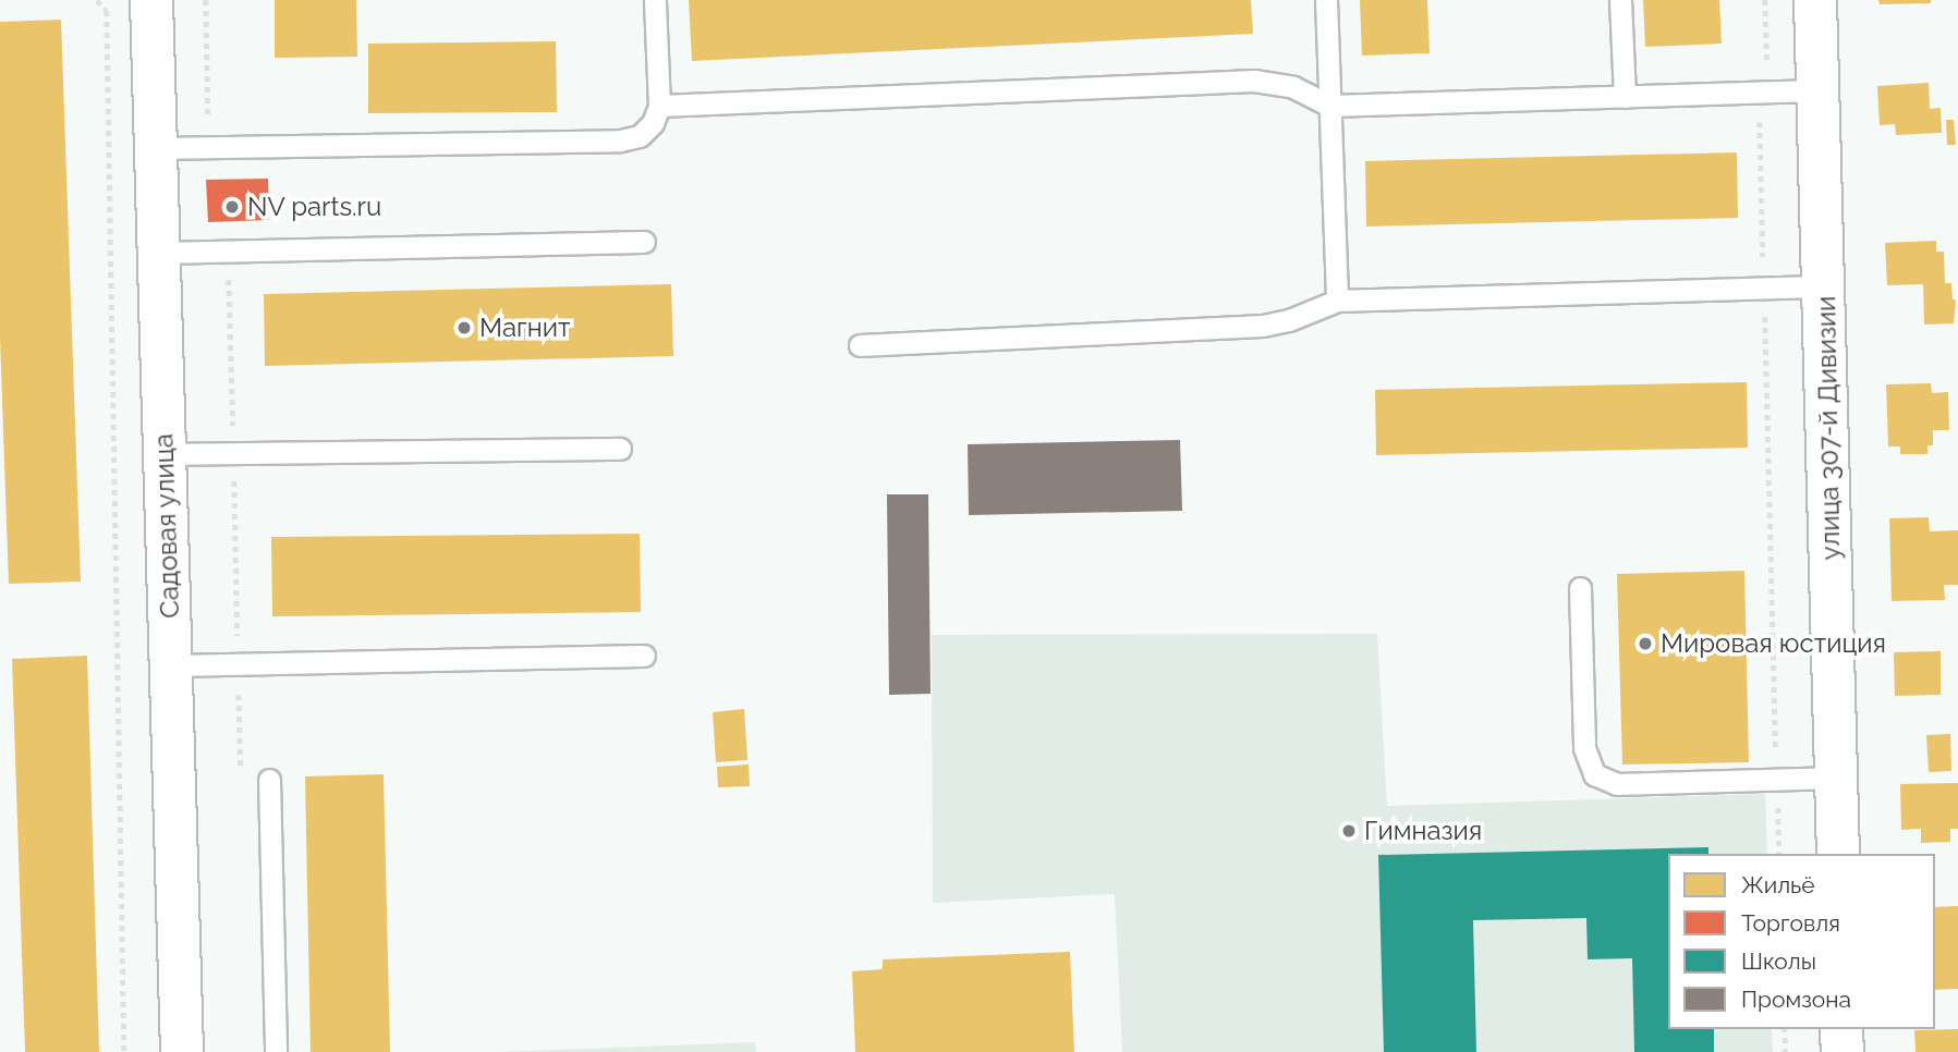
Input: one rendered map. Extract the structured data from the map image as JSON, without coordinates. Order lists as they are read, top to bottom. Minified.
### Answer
{"streets":{"street":["улица 307-й Дивизии","Садовая улица"]},"places":["NV parts.ru","Магнит","Мировая юстиция","Гимназия"],"legend":["Жильё","Торговля","Школы","Промзона"]}
